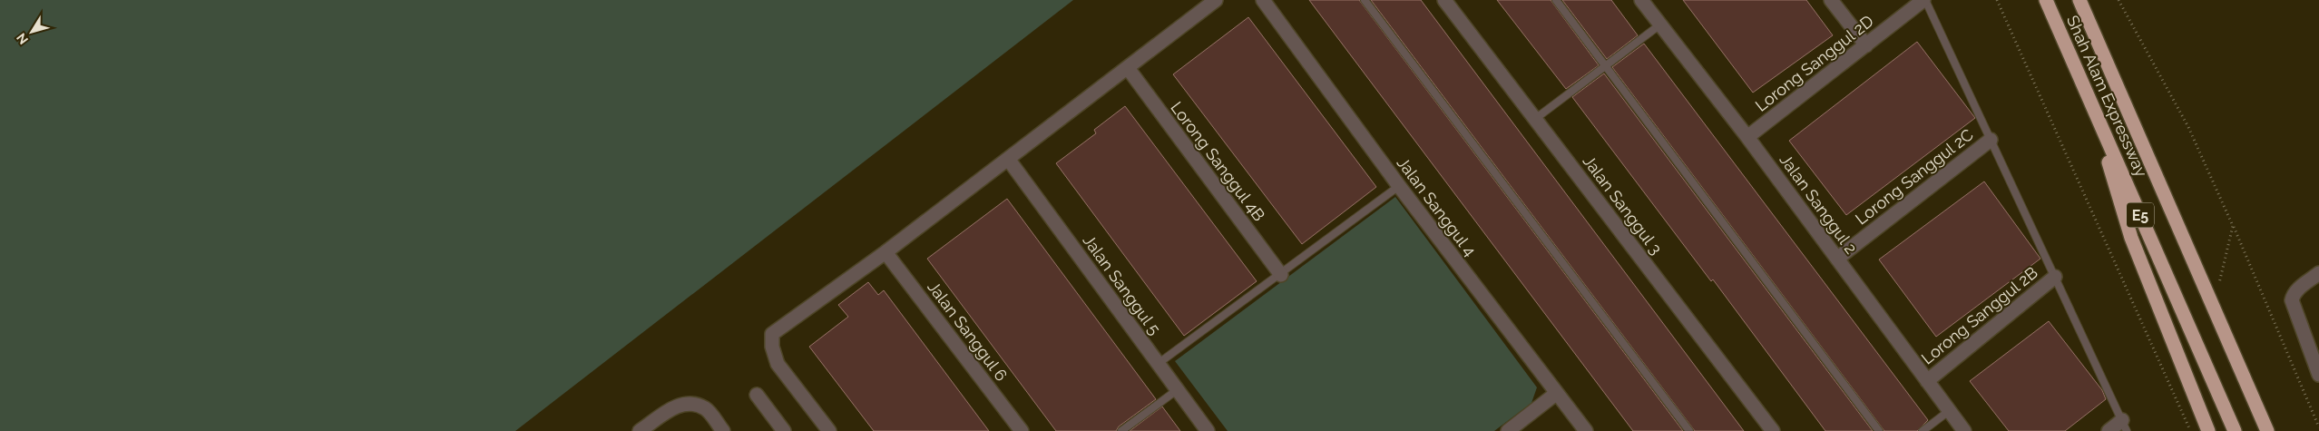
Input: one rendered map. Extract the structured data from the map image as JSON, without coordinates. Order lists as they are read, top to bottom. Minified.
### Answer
{"streets":{"highway":["Shah Alam Expressway","E5"],"street":["Lorong Sanggul 2D","Lorong Sanggul 4B","Lorong Sanggul 2C","Jalan Sanggul 2","Jalan Sanggul 3","Jalan Sanggul 4","Jalan Sanggul 5","Lorong Sanggul 2B","Jalan Sanggul 6"]},"crossings":[["Lorong Sanggul 2D","Jalan Sanggul 2"],["Lorong Sanggul 2C","Jalan Sanggul 2"],["Jalan Sanggul 2","Lorong Sanggul 2B"]],"north":"bottom left"}
